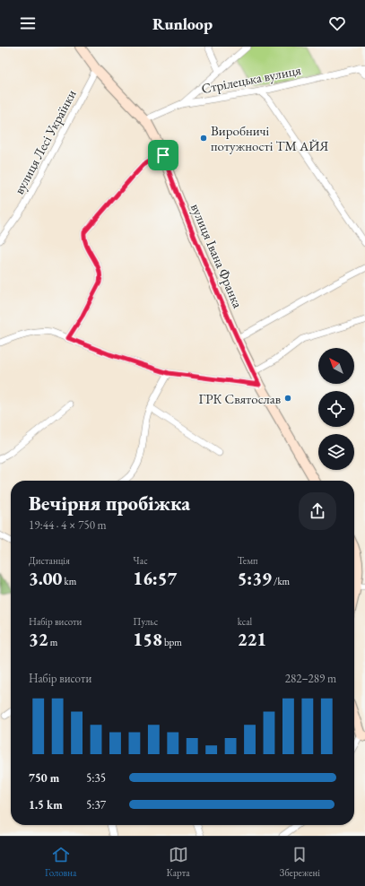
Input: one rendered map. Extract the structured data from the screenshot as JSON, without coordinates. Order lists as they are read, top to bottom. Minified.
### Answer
{"streets":{"street":["Стрілецька вулиця","вулиця Лесі Українки","вулиця Івана Франка"]},"crossings":[["Стрілецька вулиця","вулиця Івана Франка"],["вулиця Лесі Українки","вулиця Івана Франка"]],"places":["Виробничі потужності ТМ АЙЯ","ГРК Святослав"],"north":"top left","page":{"header":"Runloop","heading":["Вечірня пробіжка","19:44 · 4 × 750 m"],"stats":[["Дистанція","3.00 km"],["Час","16:57"],["Темп","5:39 /km"],["Набір висоти","32 m"],["Пульс","158 bpm"],["kcal","221"]],"chart":["Набір висоти","282–289 m"],"list":[{"name":"750 m","note":"5:35"},{"name":"1.5 km","note":"5:37"}],"tabs":["Головна","Карта","Збережені"]}}
